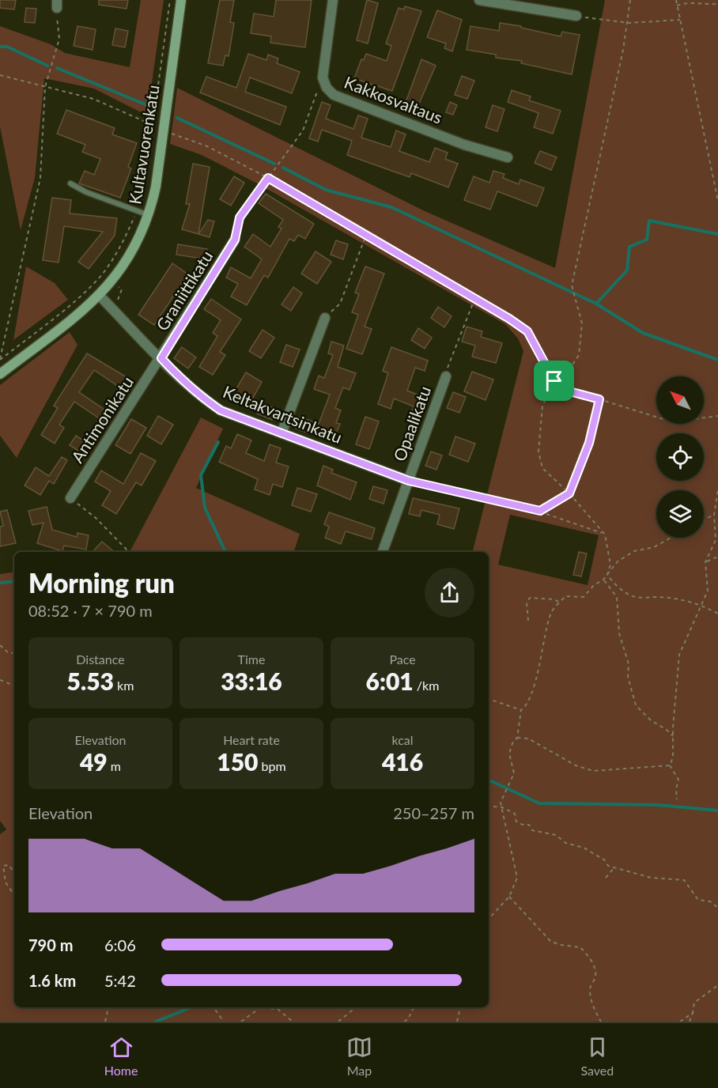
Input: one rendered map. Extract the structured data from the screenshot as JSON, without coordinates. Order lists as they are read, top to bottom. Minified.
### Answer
{"streets":{"street":["Kakkosvaltaus","Kultavuorenkatu","Graniittikatu","Keltakvartsinkatu","Antimonikatu","Opaalikatu"]},"crossings":[["Kultavuorenkatu","Keltakvartsinkatu"],["Graniittikatu","Keltakvartsinkatu"],["Graniittikatu","Antimonikatu"],["Keltakvartsinkatu","Antimonikatu"],["Keltakvartsinkatu","Opaalikatu"]],"north":"top left","page":{"heading":["Morning run","08:52 · 7 × 790 m"],"stats":[["Distance","5.53 km"],["Time","33:16"],["Pace","6:01 /km"],["Elevation","49 m"],["Heart rate","150 bpm"],["kcal","416"]],"chart":["Elevation","250–257 m"],"list":[{"name":"790 m","note":"6:06"},{"name":"1.6 km","note":"5:42"}],"tabs":["Home","Map","Saved"]}}
